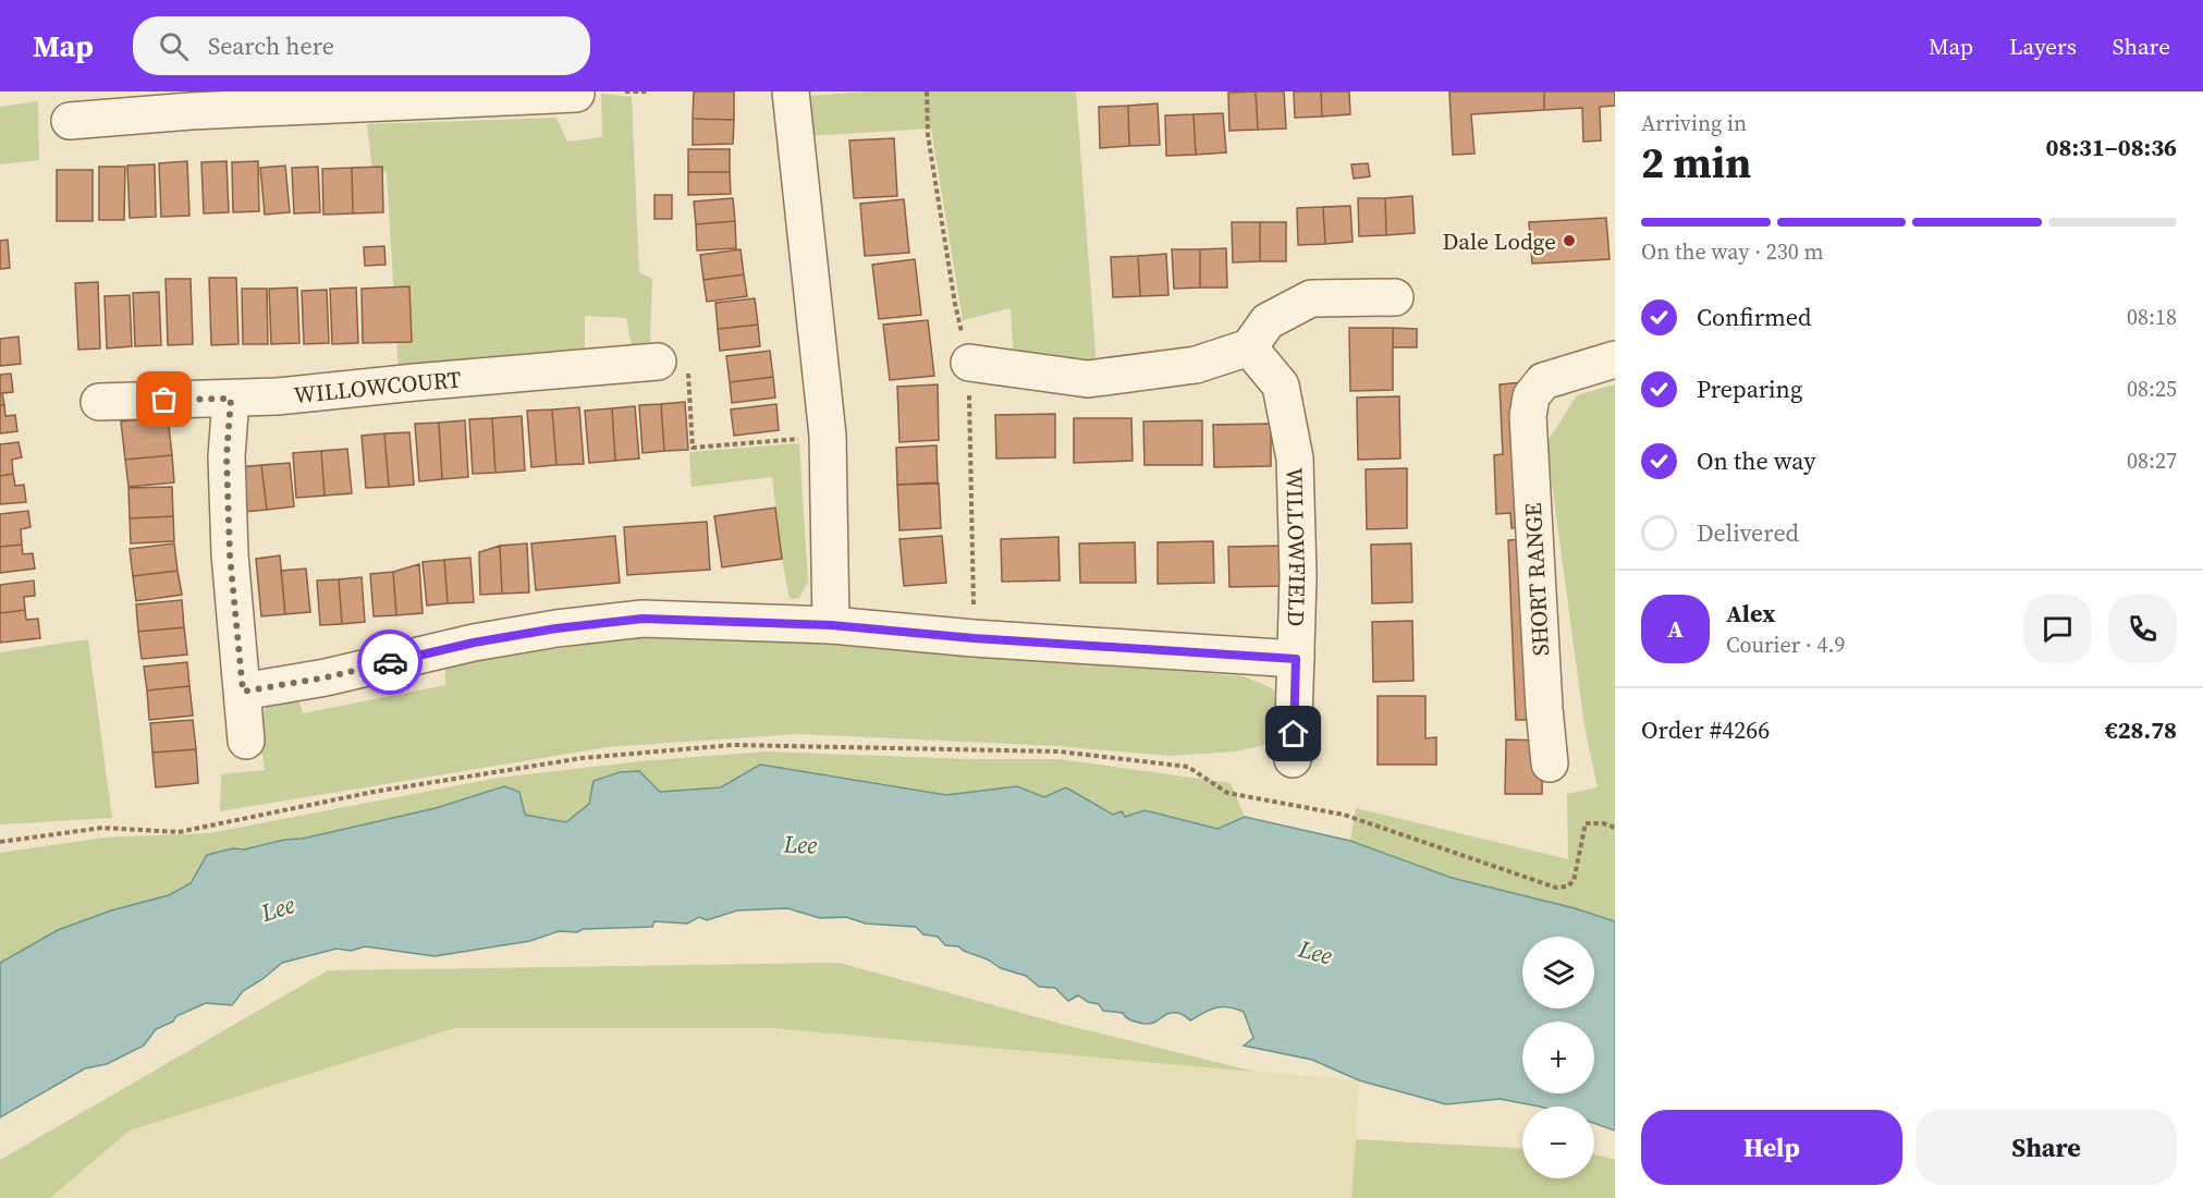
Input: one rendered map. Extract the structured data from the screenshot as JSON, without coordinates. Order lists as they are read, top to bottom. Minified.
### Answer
{"streets":{"street":["WILLOWCOURT","WILLOWFIELD","SHORT RANGE"]},"water":["Lee"],"places":["Dale Lodge"],"page":{"header":"Map","search":"Search here","nav":["Map","Layers","Share"],"heading":["2 min","Arriving in","08:31–08:36"],"panel":["Alex","Courier · 4.9","Order #4266","€28.78"],"bar":"On the way · 230 m","list":[["Confirmed","08:18"],["Preparing","08:25"],["On the way","08:27"],"Delivered"],"round":"A","map_buttons":["+","−"],"buttons":["Help","Share"]}}
